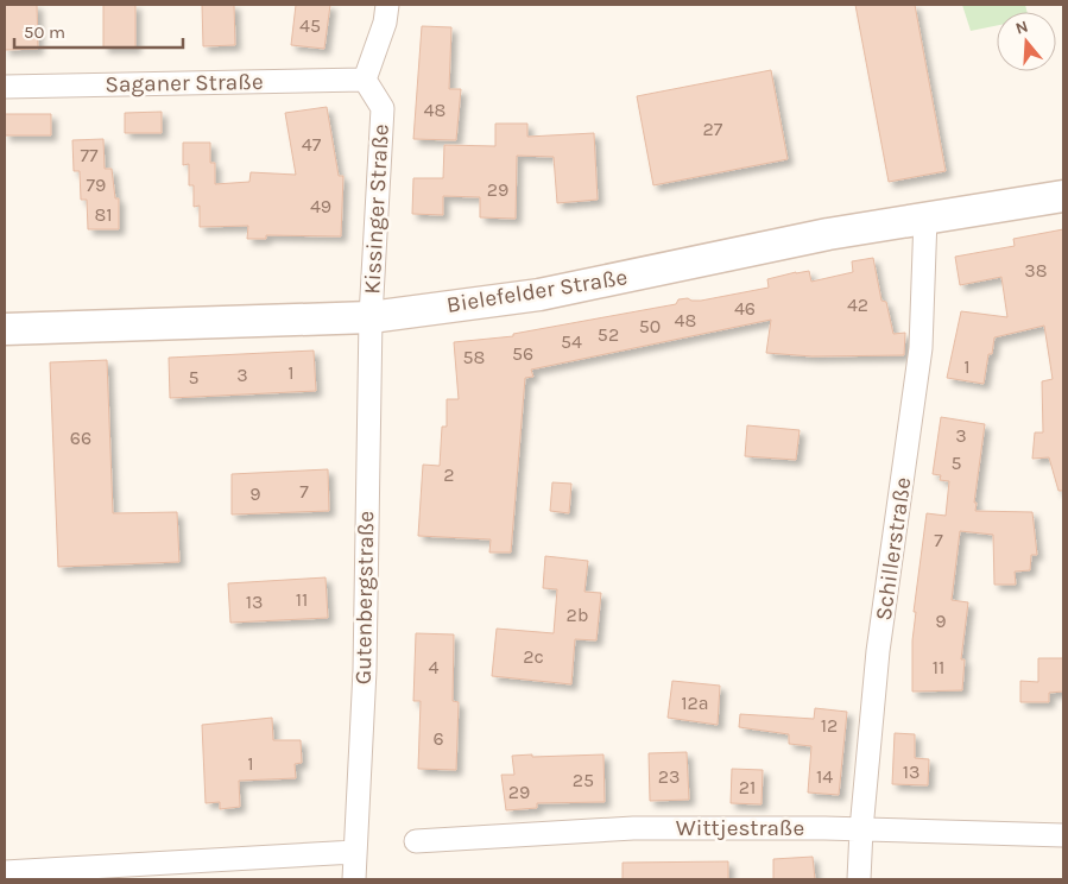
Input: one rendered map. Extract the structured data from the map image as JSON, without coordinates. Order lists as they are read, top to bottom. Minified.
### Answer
{"streets":{"main road":["Bielefelder Straße"],"street":["Saganer Straße","Kissinger Straße","Schillerstraße","Gutenbergstraße","Wittjestraße"]},"crossings":[["Saganer Straße","Kissinger Straße"],["Kissinger Straße","Bielefelder Straße"],["Kissinger Straße","Gutenbergstraße"],["Bielefelder Straße","Schillerstraße"],["Bielefelder Straße","Gutenbergstraße"],["Schillerstraße","Wittjestraße"]],"house_numbers":["45","48","27","47","77","79","29","49","81","38","42","46","48","50","52","54","56","58","1","1","3","5","3","66","5","2","7","9","7","11","13","2b","9","2c","4","11","12a","12","6","1","13","23","14","25","21","29"],"scale_bar":"50 m","north":"top"}
